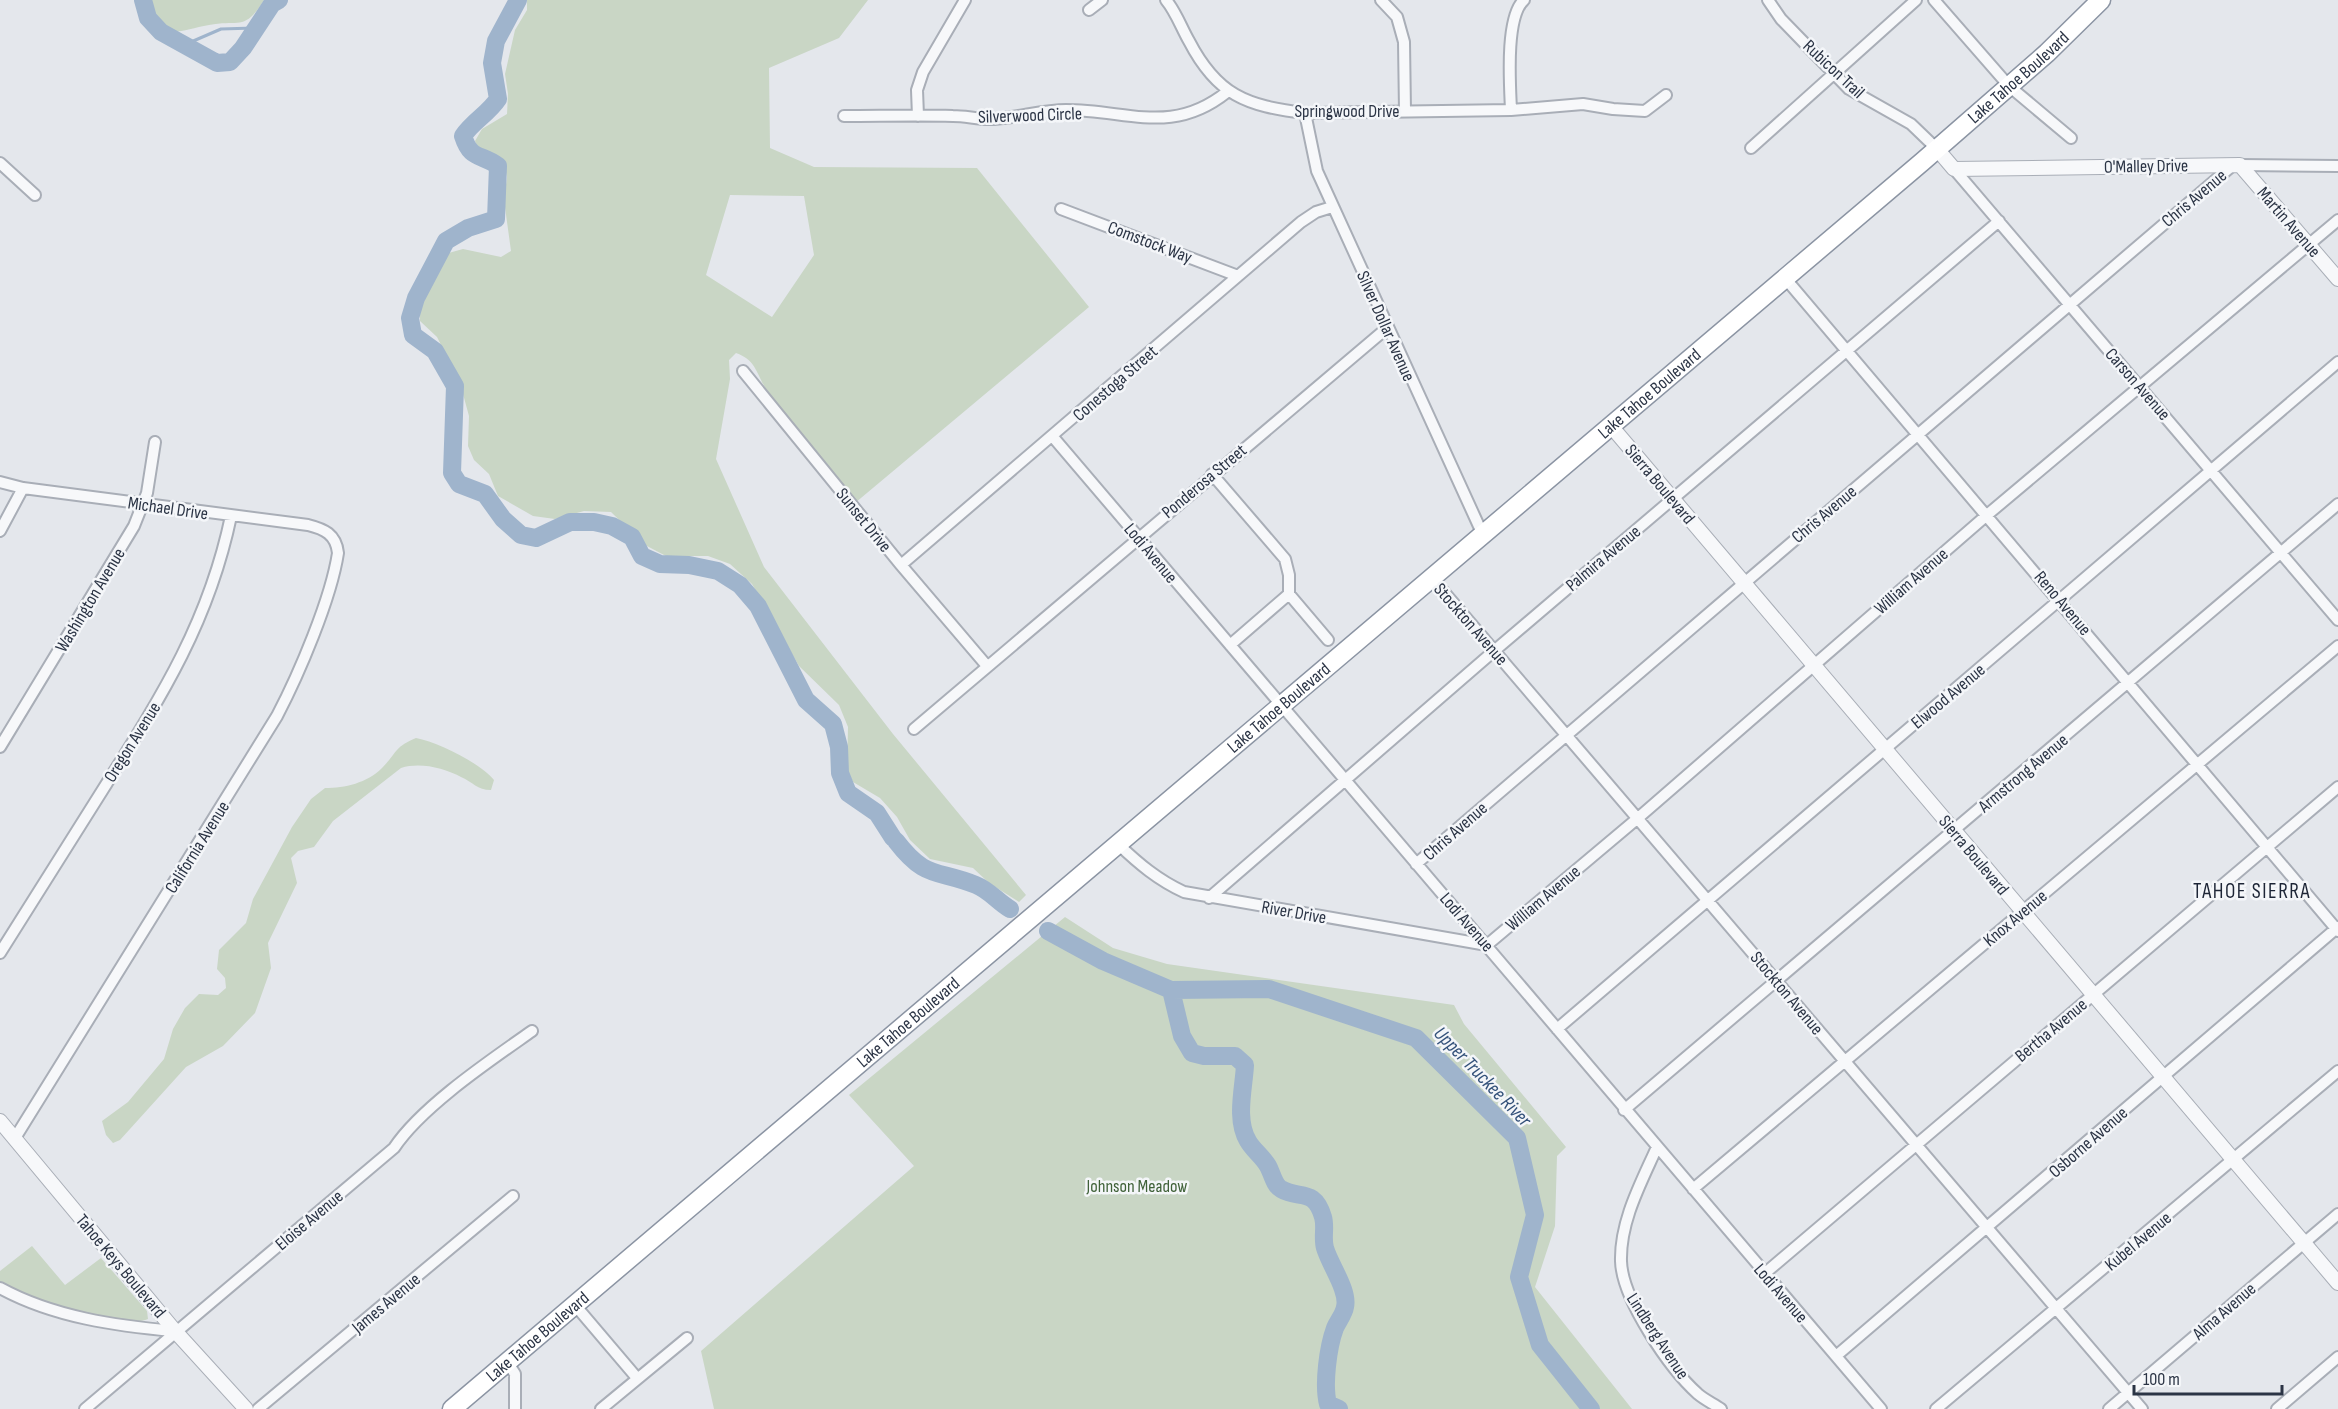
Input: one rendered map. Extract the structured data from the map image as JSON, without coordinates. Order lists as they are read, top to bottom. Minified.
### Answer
{"streets":{"highway":["Lake Tahoe Boulevard"],"street":["Rubicon Trail","Springwood Drive","Silverwood Circle","O'Malley Drive","Chris Avenue","Martin Avenue","Comstock Way","Silver Dollar Avenue","Conestoga Street","Carson Avenue","Ponderosa Street","Sierra Boulevard","Michael Drive","Sunset Drive","Lodi Avenue","Palmira Avenue","William Avenue","Washington Avenue","Reno Avenue","Stockton Avenue","Elwood Avenue","Oregon Avenue","Armstrong Avenue","California Avenue","River Drive","Knox Avenue","Bertha Avenue","Osborne Avenue","Eloise Avenue","Kubel Avenue","Tahoe Keys Boulevard","James Avenue","Alma Avenue","Lindberg Avenue"]},"crossings":[["Rubicon Trail","Lake Tahoe Boulevard"],["Rubicon Trail","Carson Avenue"],["Lake Tahoe Boulevard","Silver Dollar Avenue"],["Lake Tahoe Boulevard","Carson Avenue"],["Lake Tahoe Boulevard","Sierra Boulevard"],["Lake Tahoe Boulevard","Lodi Avenue"],["Lake Tahoe Boulevard","Reno Avenue"],["Lake Tahoe Boulevard","Stockton Avenue"],["Lake Tahoe Boulevard","River Drive"],["Springwood Drive","Silverwood Circle"],["Springwood Drive","Silver Dollar Avenue"],["O'Malley Drive","Chris Avenue"],["O'Malley Drive","Martin Avenue"],["O'Malley Drive","Carson Avenue"],["Chris Avenue","Martin Avenue"],["Chris Avenue","Carson Avenue"],["Chris Avenue","Sierra Boulevard"],["Chris Avenue","Lodi Avenue"],["Chris Avenue","Reno Avenue"],["Chris Avenue","Stockton Avenue"],["Martin Avenue","William Avenue"],["Comstock Way","Conestoga Street"],["Silver Dollar Avenue","Conestoga Street"],["Silver Dollar Avenue","Ponderosa Street"],["Conestoga Street","Sunset Drive"],["Conestoga Street","Lodi Avenue"],["Carson Avenue","Palmira Avenue"],["Carson Avenue","William Avenue"],["Carson Avenue","Elwood Avenue"],["Carson Avenue","Armstrong Avenue"],["Ponderosa Street","Sunset Drive"],["Ponderosa Street","Lodi Avenue"],["Sierra Boulevard","Palmira Avenue"],["Sierra Boulevard","William Avenue"],["Sierra Boulevard","Elwood Avenue"],["Sierra Boulevard","Armstrong Avenue"],["Sierra Boulevard","Knox Avenue"],["Sierra Boulevard","Bertha Avenue"],["Sierra Boulevard","Osborne Avenue"],["Sierra Boulevard","Kubel Avenue"],["Sierra Boulevard","Alma Avenue"],["Michael Drive","Washington Avenue"],["Michael Drive","Oregon Avenue"],["Michael Drive","California Avenue"],["Lodi Avenue","Palmira Avenue"],["Lodi Avenue","William Avenue"],["Lodi Avenue","Elwood Avenue"],["Lodi Avenue","Armstrong Avenue"],["Lodi Avenue","River Drive"],["Lodi Avenue","Knox Avenue"],["Lodi Avenue","Bertha Avenue"],["Lodi Avenue","Osborne Avenue"],["Lodi Avenue","Lindberg Avenue"],["Palmira Avenue","Reno Avenue"],["Palmira Avenue","Stockton Avenue"],["Palmira Avenue","River Drive"],["William Avenue","Reno Avenue"],["William Avenue","Stockton Avenue"],["William Avenue","River Drive"],["Reno Avenue","Elwood Avenue"],["Reno Avenue","Armstrong Avenue"],["Reno Avenue","Knox Avenue"],["Reno Avenue","Bertha Avenue"],["Reno Avenue","Osborne Avenue"],["Stockton Avenue","Elwood Avenue"],["Stockton Avenue","Armstrong Avenue"],["Stockton Avenue","Knox Avenue"],["Stockton Avenue","Bertha Avenue"],["Stockton Avenue","Osborne Avenue"],["Stockton Avenue","Kubel Avenue"],["Stockton Avenue","Alma Avenue"],["California Avenue","Tahoe Keys Boulevard"],["Eloise Avenue","Tahoe Keys Boulevard"]],"districts":["TAHOE SIERRA"],"water":["Upper Truckee River"],"parks":["Johnson Meadow"],"scale_bar":"100 m"}
